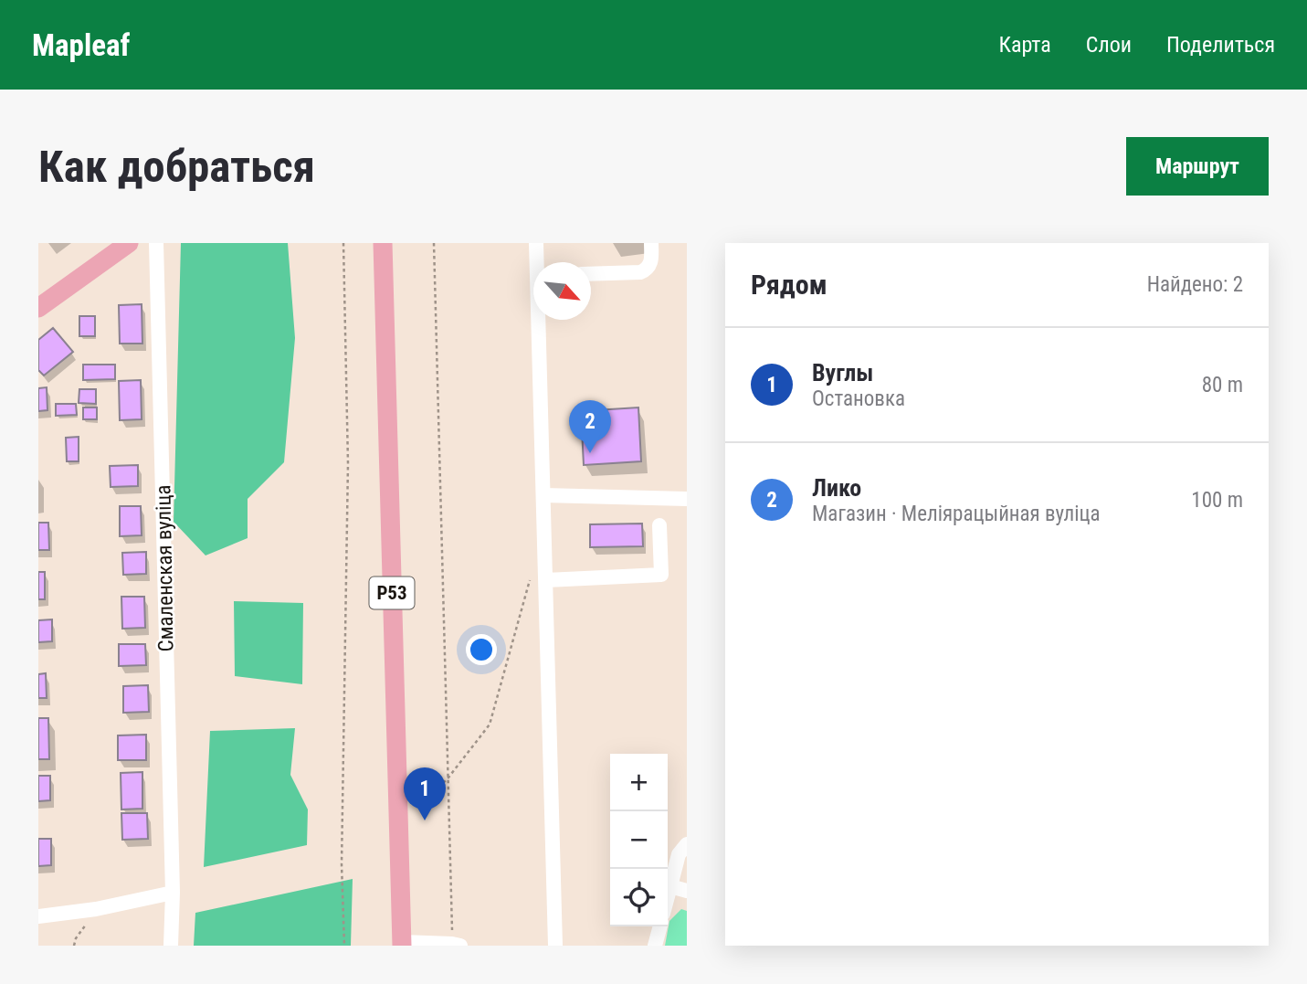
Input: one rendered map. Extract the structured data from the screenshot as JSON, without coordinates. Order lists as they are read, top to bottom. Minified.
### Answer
{"streets":{"main road":["Р53"],"street":["Смаленская вуліца"]},"north":"bottom right","page":{"header":"Mapleaf","nav":["Карта","Слои","Поделиться"],"buttons":"Маршрут","title":"Как добраться","heading":["Рядом","Найдено: 2"],"list":[{"mark":"1","name":"Вуглы","note":"Остановка","value":"80 m"},{"mark":"2","name":"Лико","note":"Магазин · Меліярацыйная вуліца","value":"100 m"}],"pins":["2","1"],"map_buttons":["+","−"]}}
